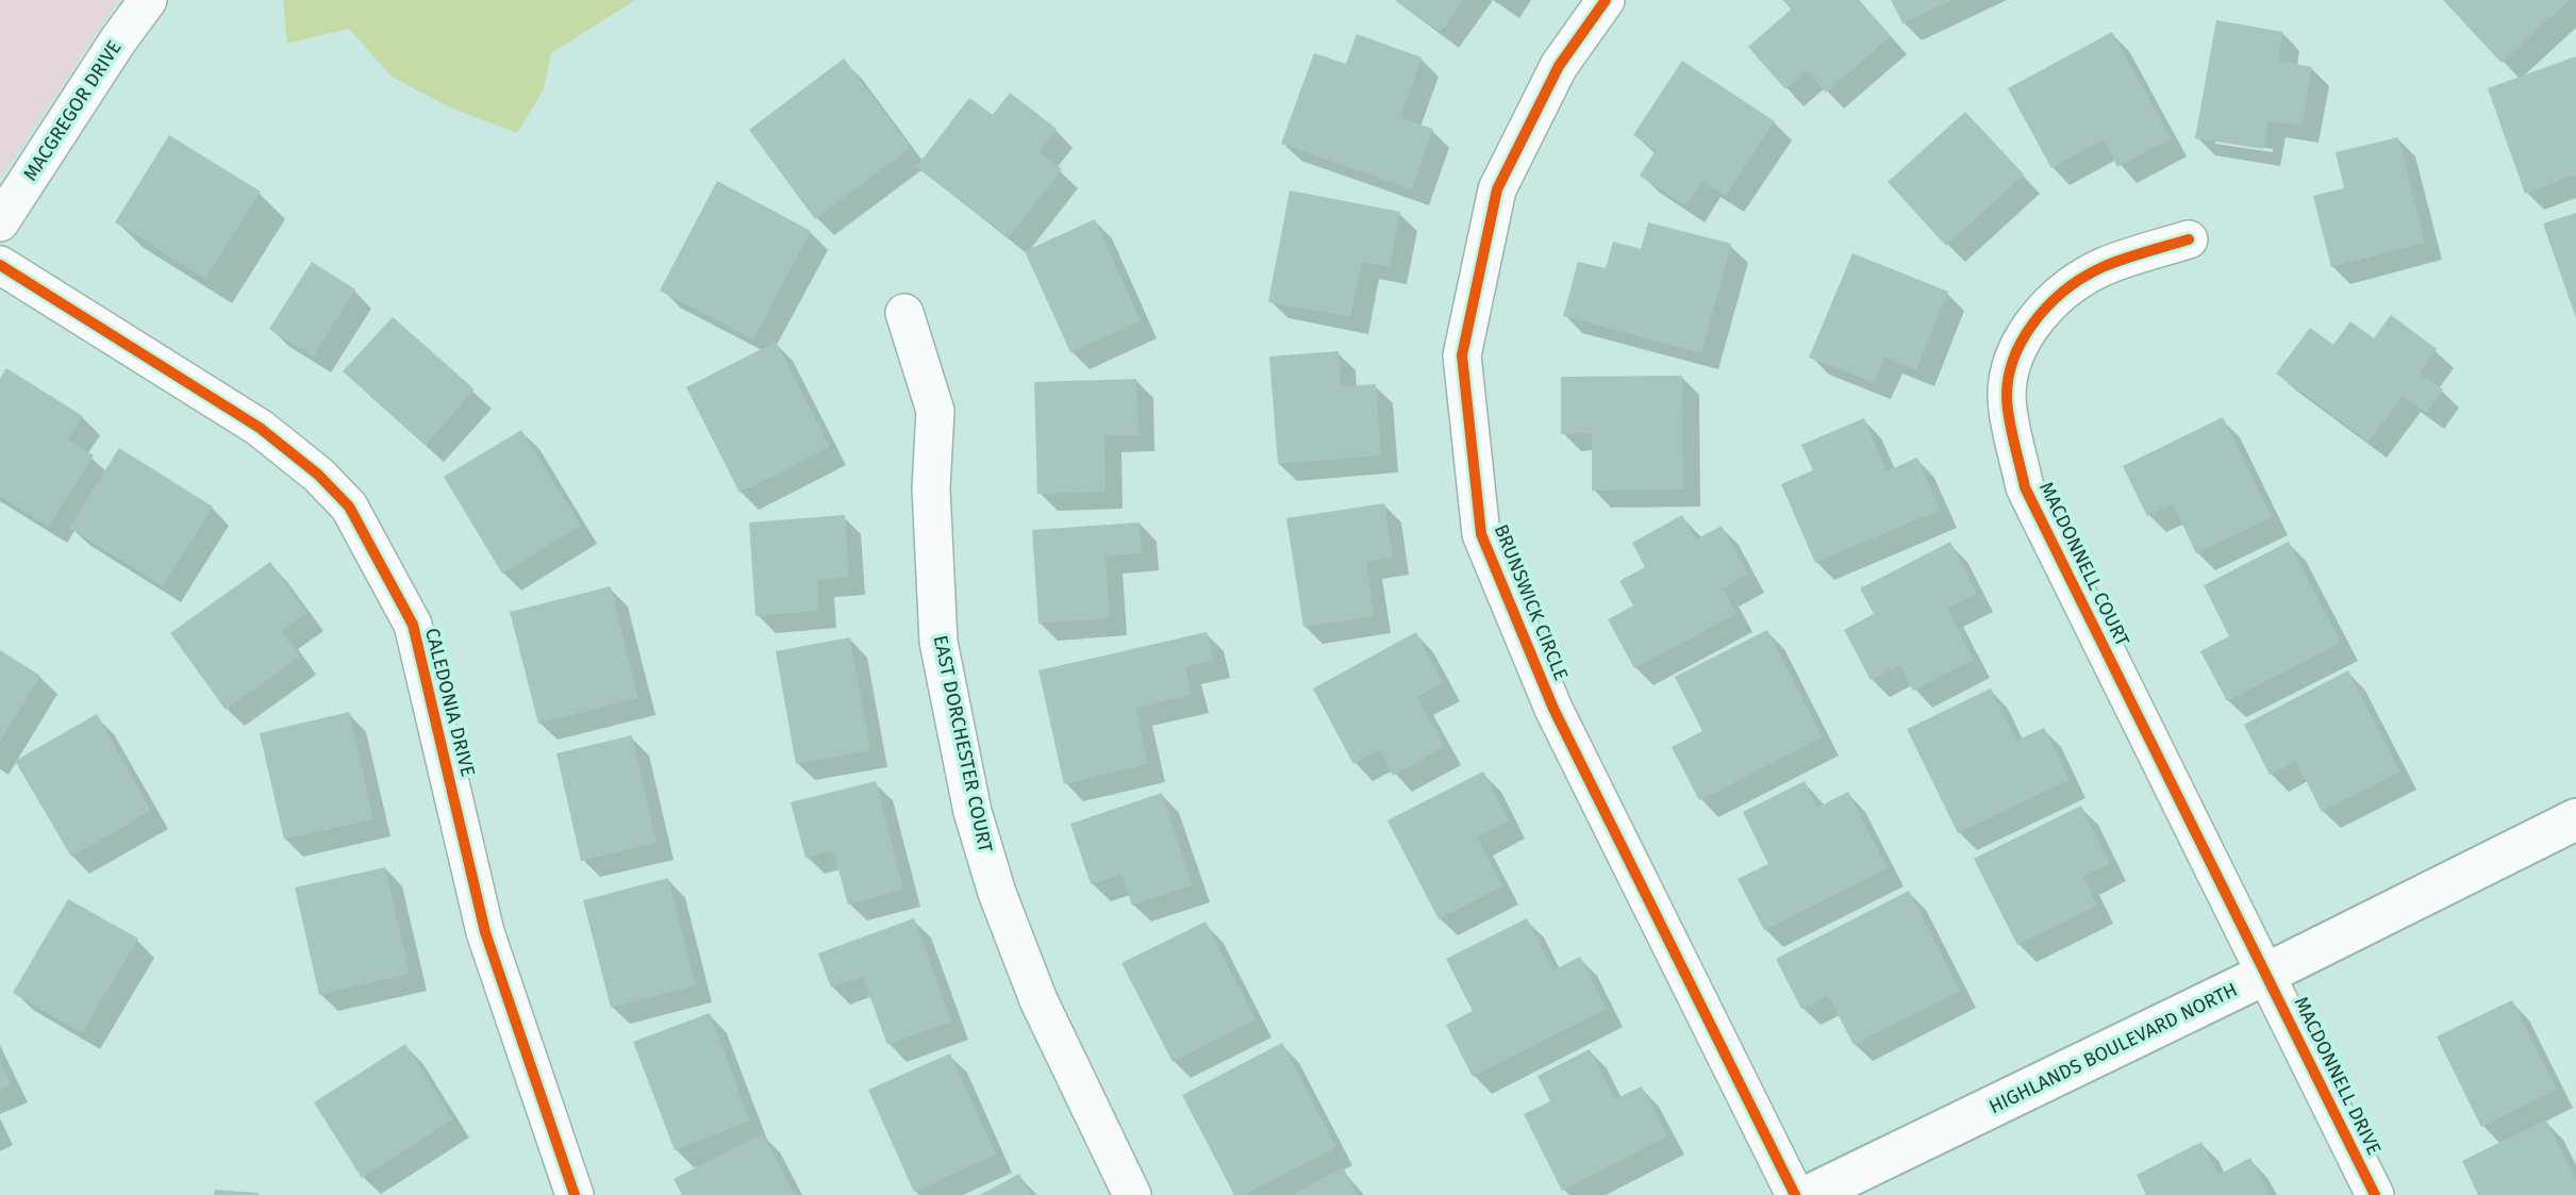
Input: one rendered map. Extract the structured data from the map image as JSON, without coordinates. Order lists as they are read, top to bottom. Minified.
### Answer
{"streets":{"street":["MACGREGOR DRIVE","MACDONNELL COURT","BRUNSWICK CIRCLE","CALEDONIA DRIVE","EAST DORCHESTER COURT","HIGHLANDS BOULEVARD NORTH","MACDONNELL DRIVE"]},"crossings":[["MACDONNELL COURT","HIGHLANDS BOULEVARD NORTH"],["MACDONNELL COURT","MACDONNELL DRIVE"],["HIGHLANDS BOULEVARD NORTH","MACDONNELL DRIVE"]]}
